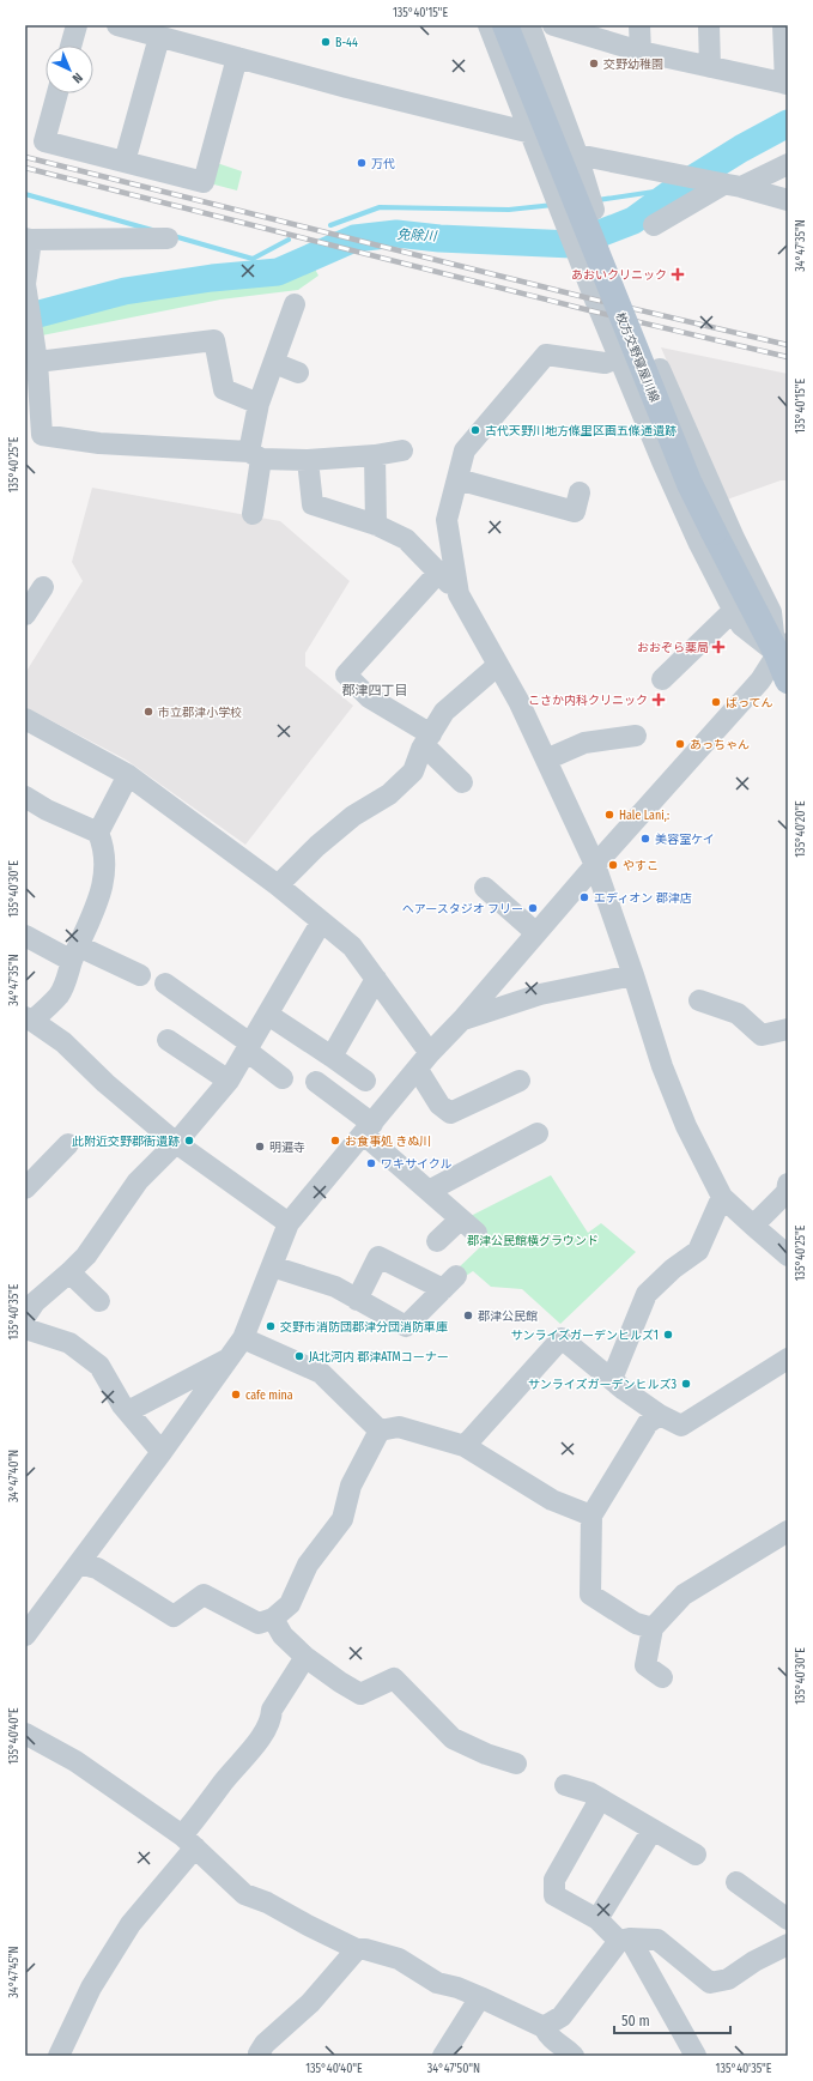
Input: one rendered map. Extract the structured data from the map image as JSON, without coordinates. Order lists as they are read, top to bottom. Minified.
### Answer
{"streets":{"main road":["枚方交野寝屋川線"]},"districts":["郡津四丁目"],"water":["免除川"],"parks":["郡津公民館横グラウンド"],"places":{"other":["B-44","交野幼稚園","万代","古代天野川地方條里区画五條通遺跡","ばってん","市立郡津小学校","あっちゃん","Hale Lani,:","美容室ケイ","やすこ","エディオン 郡津店","ヘアースタジオ フリー","此附近交野郡衙遺跡","お食事処 きぬ川","明遍寺","ワキサイクル","郡津公民館","交野市消防団郡津分団消防車庫","サンライズガーデンヒルズ1","JA北河内 郡津ATMコーナー","サンライズガーデンヒルズ3","cafe mina"],"health":["あおいクリニック","おおぞら薬局","こさか内科クリニック"]},"scale_bar":"50 m","north":"bottom right","coordinates":["135°40'15\"E","34°47'35\"N","135°40'25\"E","135°40'20\"E","135°40'30\"E","135°40'35\"E","34°47'40\"N","135°40'40\"E","34°47'45\"N","34°47'50\"N"]}
